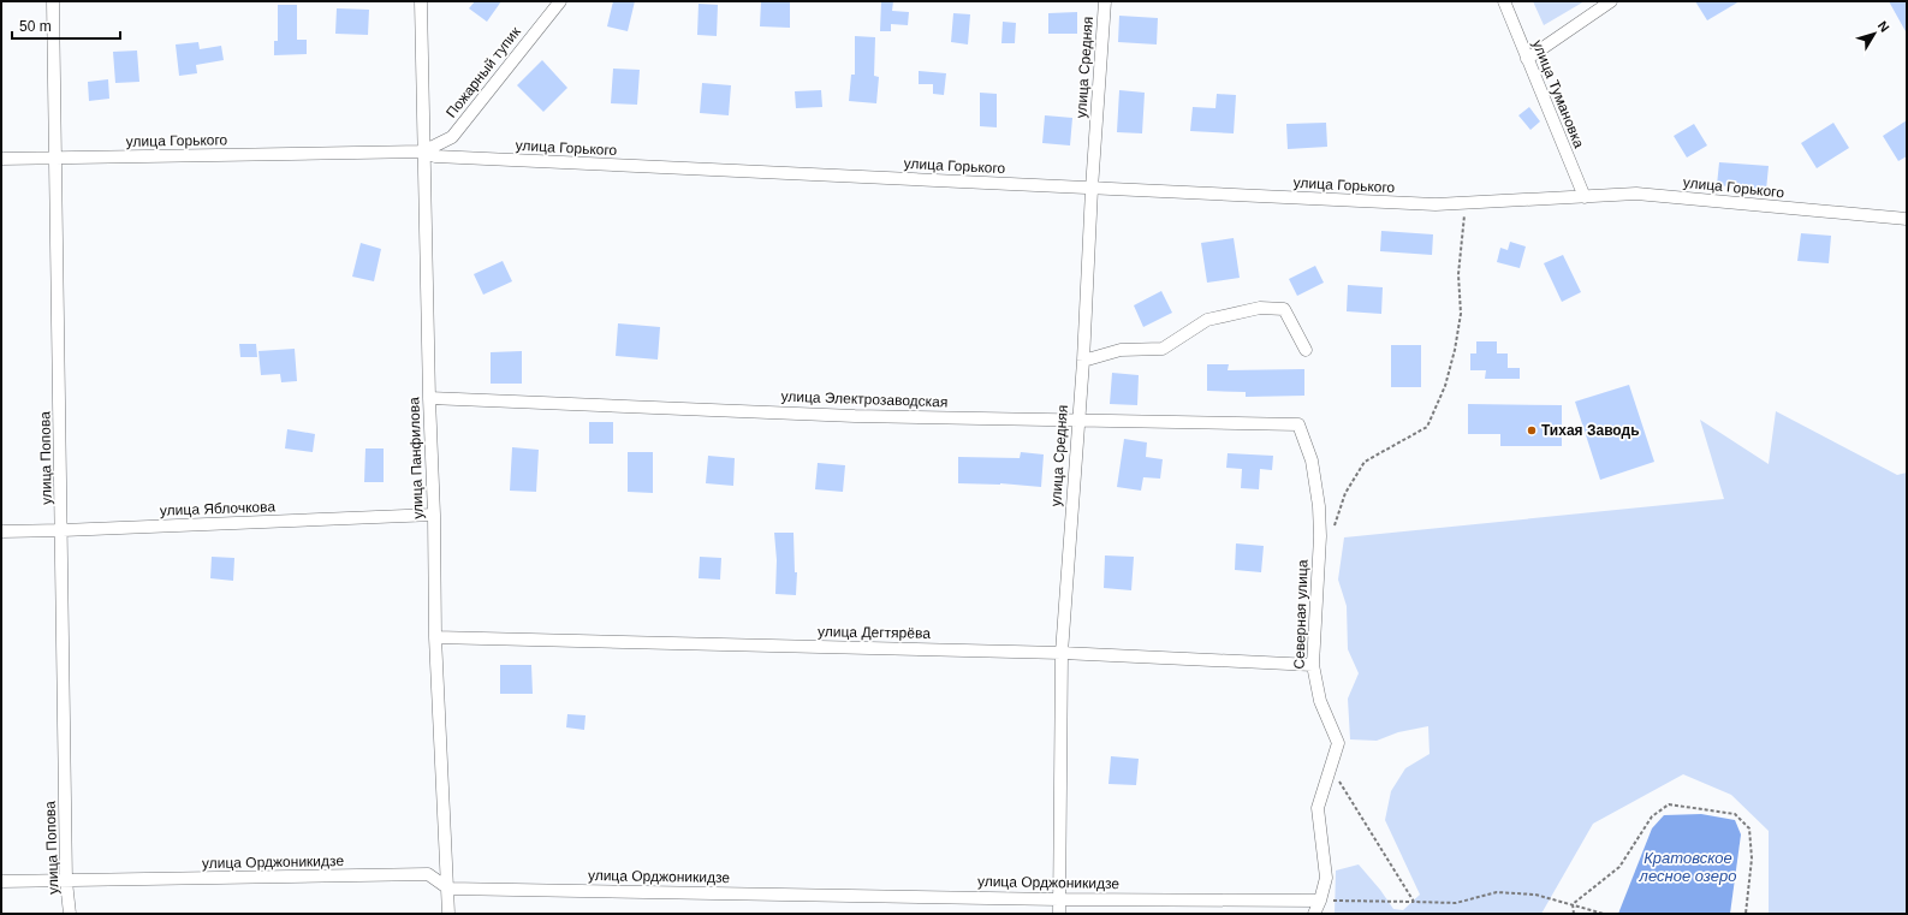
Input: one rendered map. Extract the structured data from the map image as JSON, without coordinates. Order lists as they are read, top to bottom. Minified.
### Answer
{"streets":{"street":["улица Средняя","Пожарный тупик","улица Тумановка","улица Горького","улица Электрозаводская","улица Попова","улица Панфилова","улица Яблочкова","Северная улица","улица Дегтярёва","улица Орджоникидзе"]},"crossings":[["улица Средняя","улица Горького"],["улица Средняя","улица Электрозаводская"],["улица Средняя","улица Дегтярёва"],["улица Средняя","улица Орджоникидзе"],["Пожарный тупик","улица Горького"],["Пожарный тупик","улица Панфилова"],["улица Тумановка","улица Горького"],["улица Горького","улица Попова"],["улица Горького","улица Панфилова"],["улица Электрозаводская","улица Панфилова"],["улица Электрозаводская","Северная улица"],["улица Попова","улица Яблочкова"],["улица Попова","улица Орджоникидзе"],["улица Панфилова","улица Яблочкова"],["улица Панфилова","улица Дегтярёва"],["улица Панфилова","улица Орджоникидзе"],["Северная улица","улица Дегтярёва"],["Северная улица","улица Орджоникидзе"]],"water":["Кратовское лесное озеро"],"places":["Тихая Заводь"],"scale_bar":"50 m","north":"top right"}
